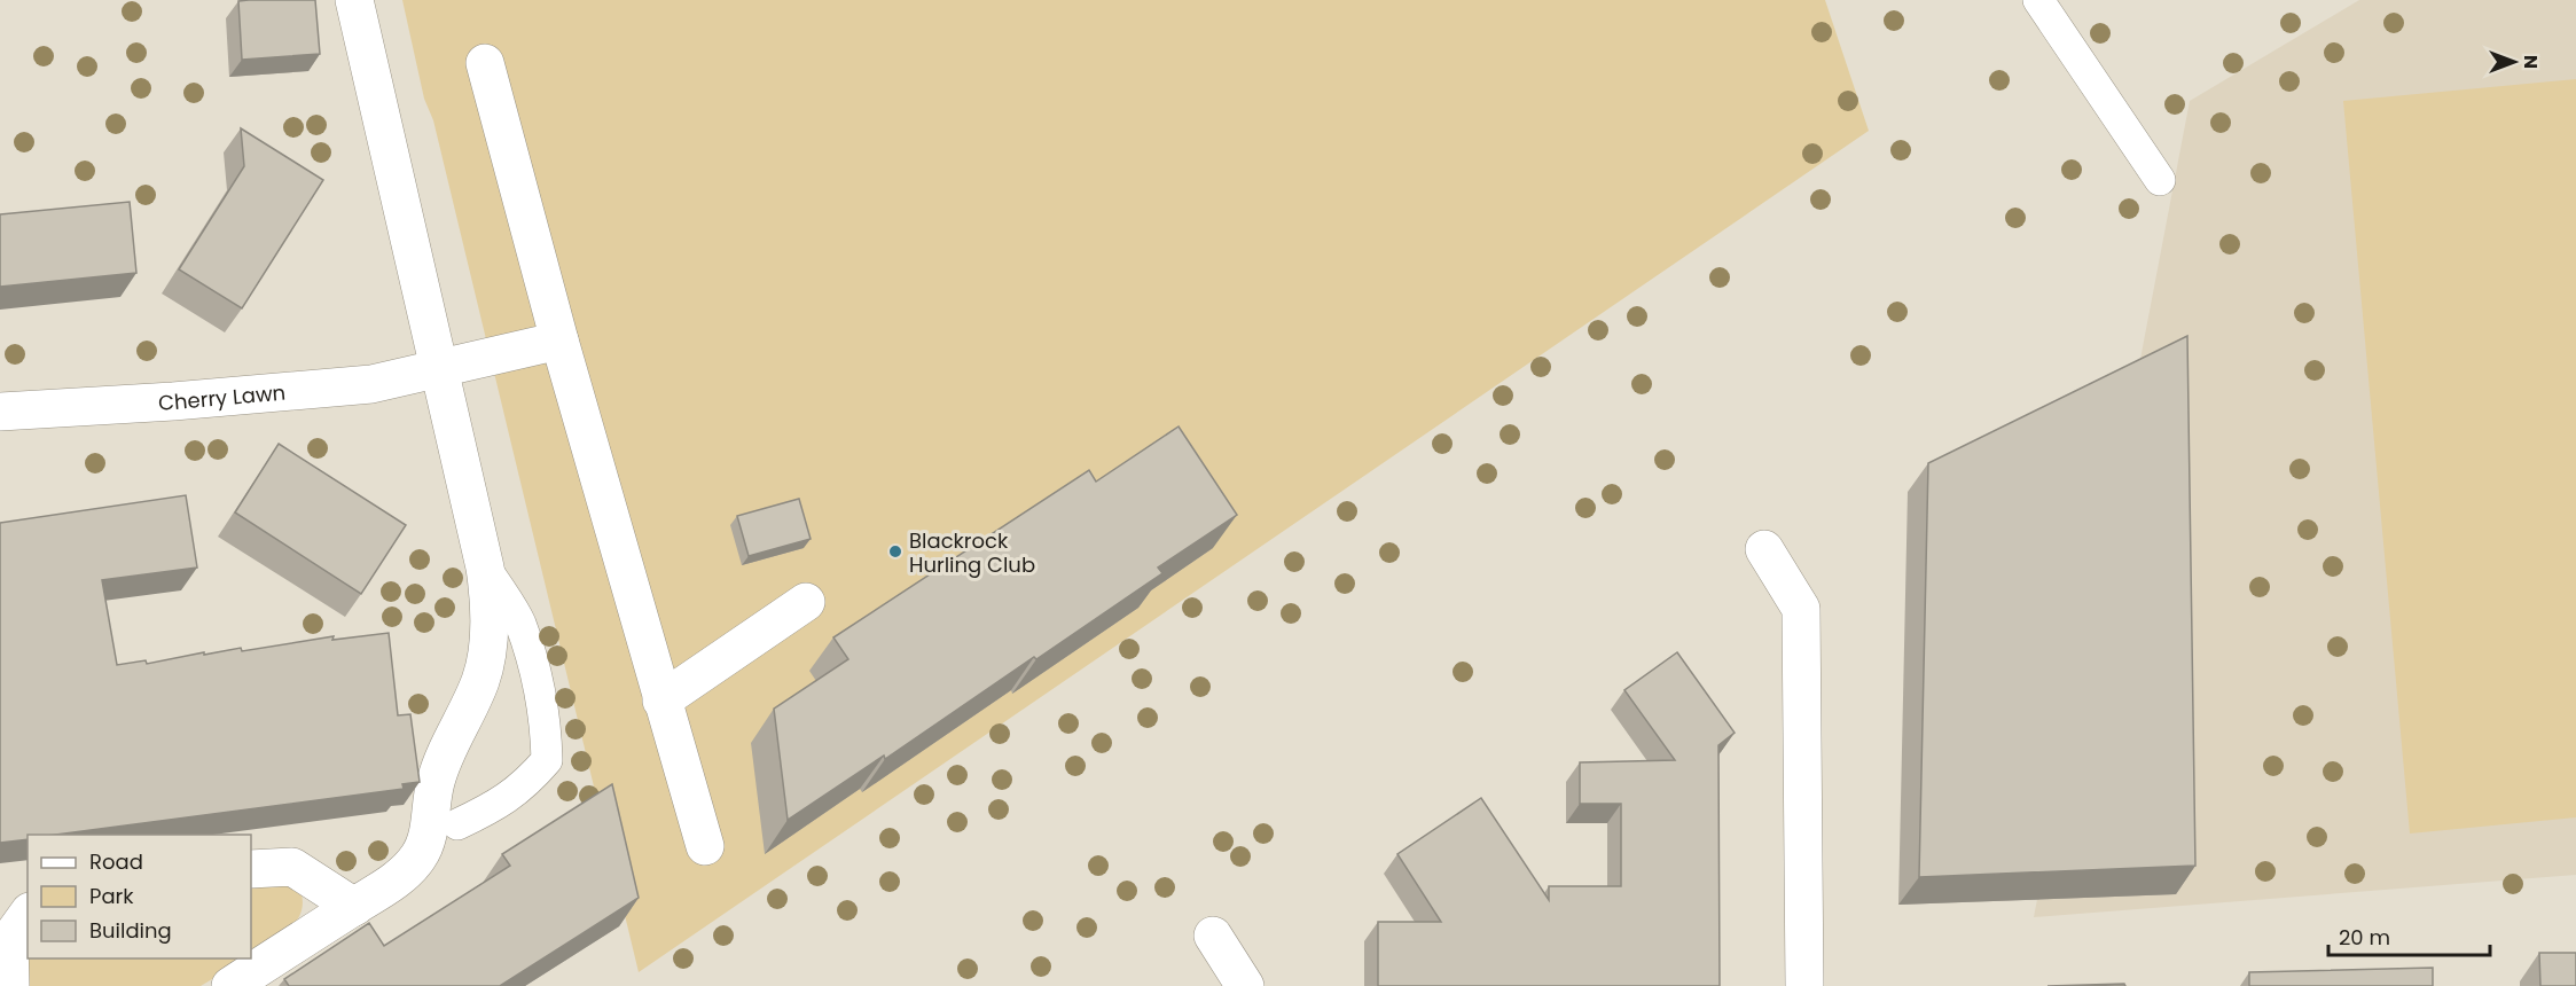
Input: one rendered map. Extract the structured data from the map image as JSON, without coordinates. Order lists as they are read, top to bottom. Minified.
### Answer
{"streets":{"street":["Cherry Lawn"]},"places":["Blackrock Hurling Club"],"legend":["Road","Park","Building"],"scale_bar":"20 m","north":"right"}
